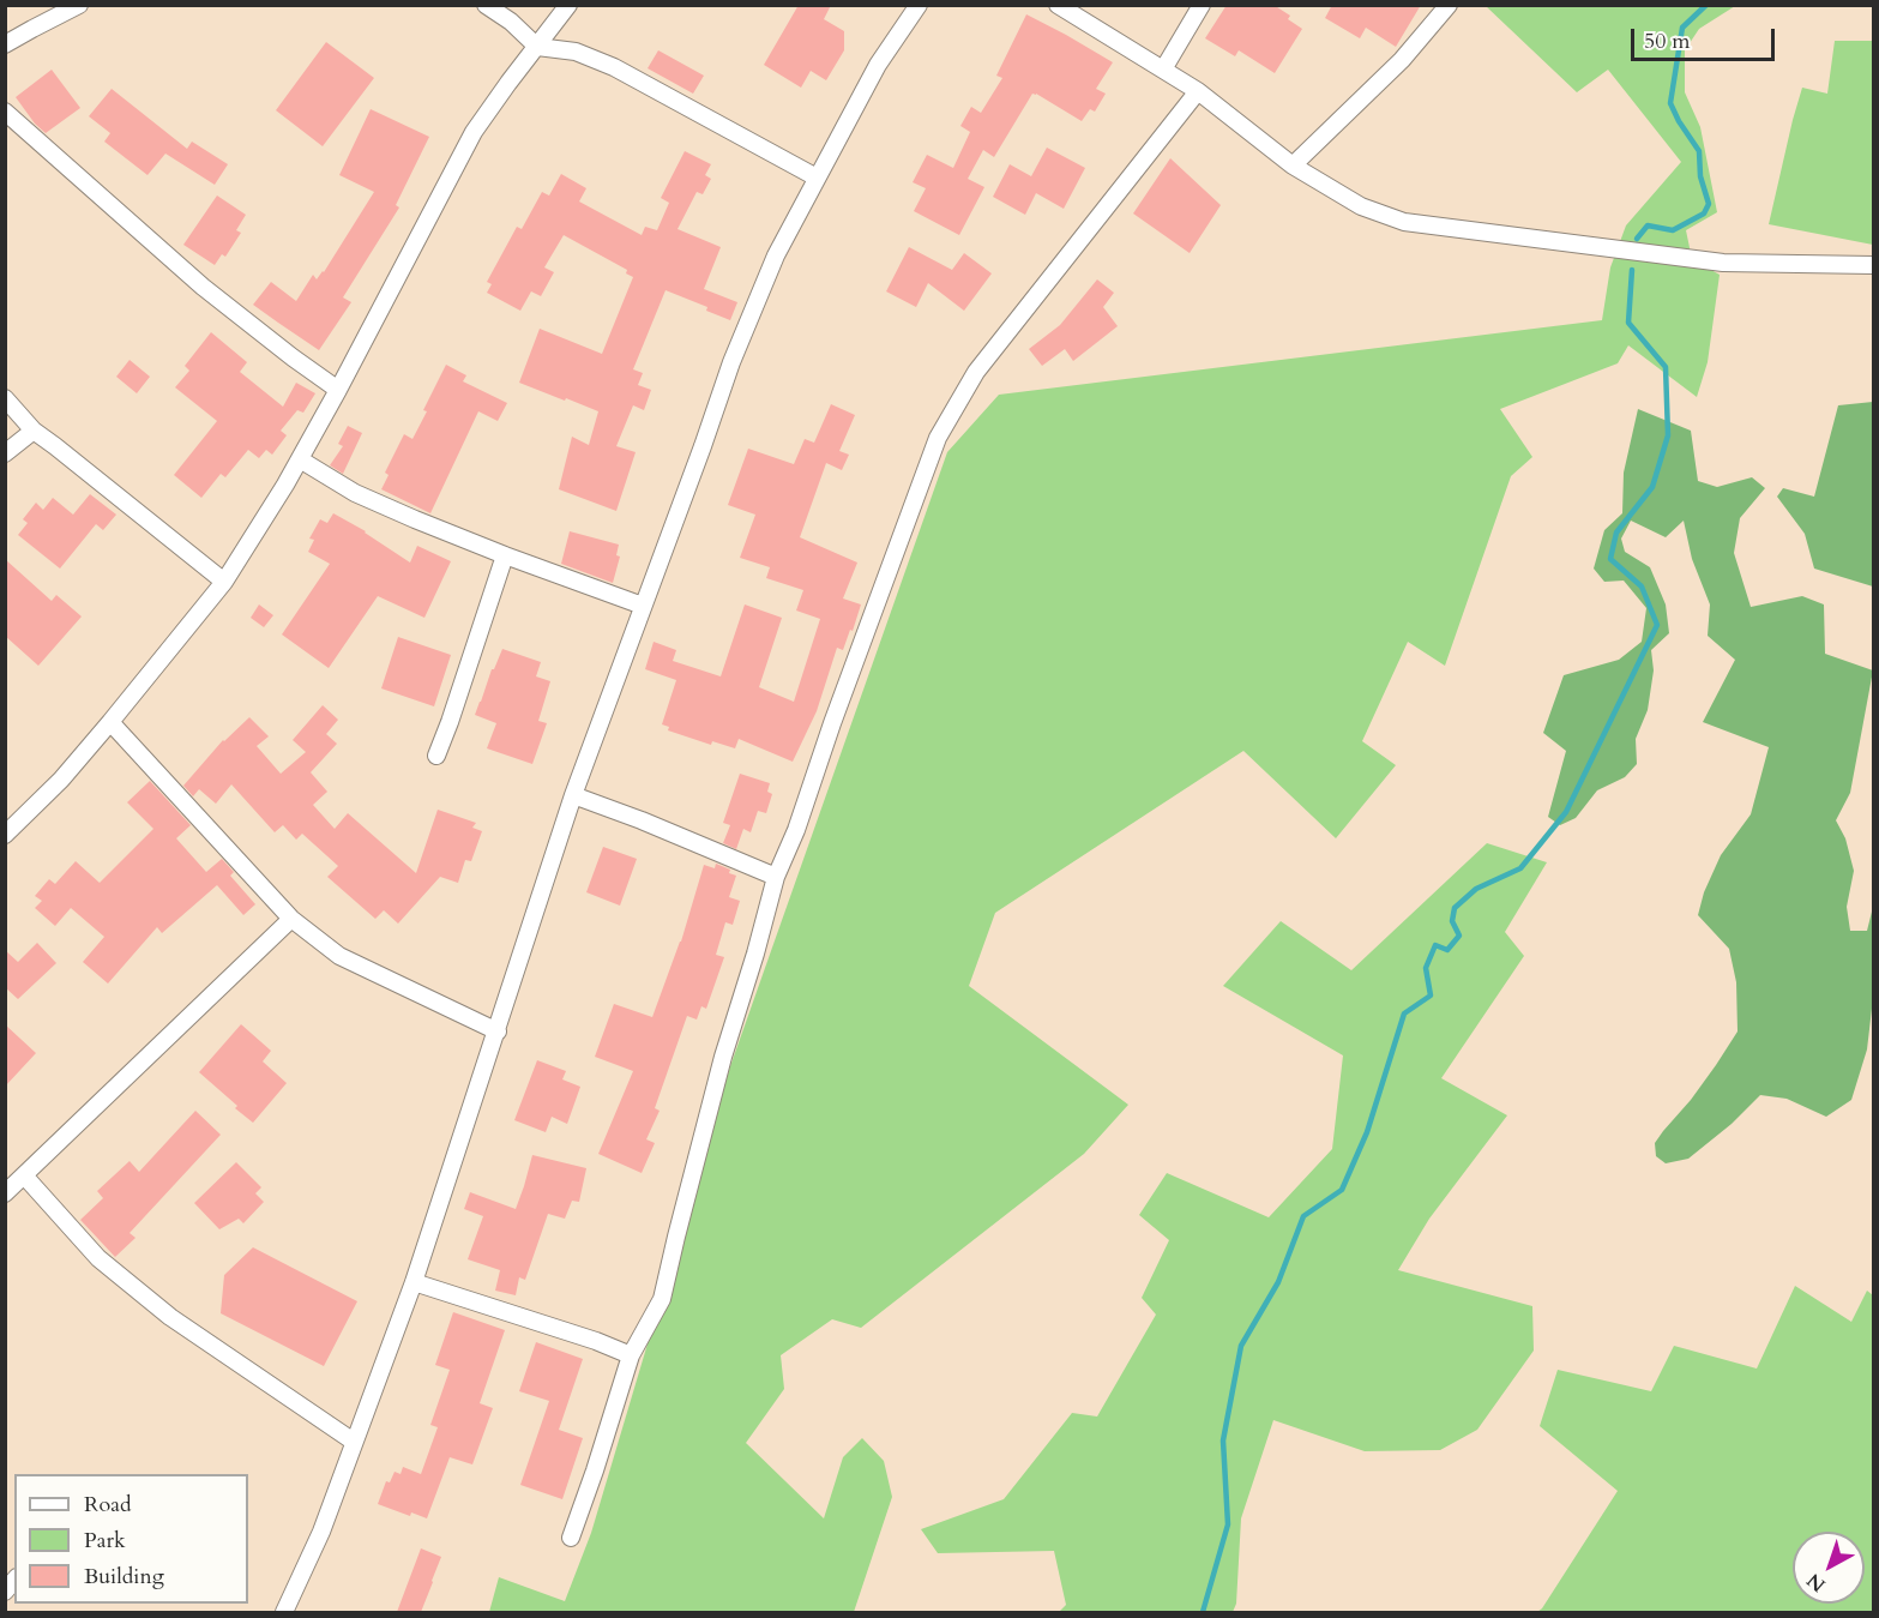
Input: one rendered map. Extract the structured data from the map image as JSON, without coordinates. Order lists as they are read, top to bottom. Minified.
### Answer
{"legend":["Road","Park","Building"],"scale_bar":"50 m","north":"bottom left"}
